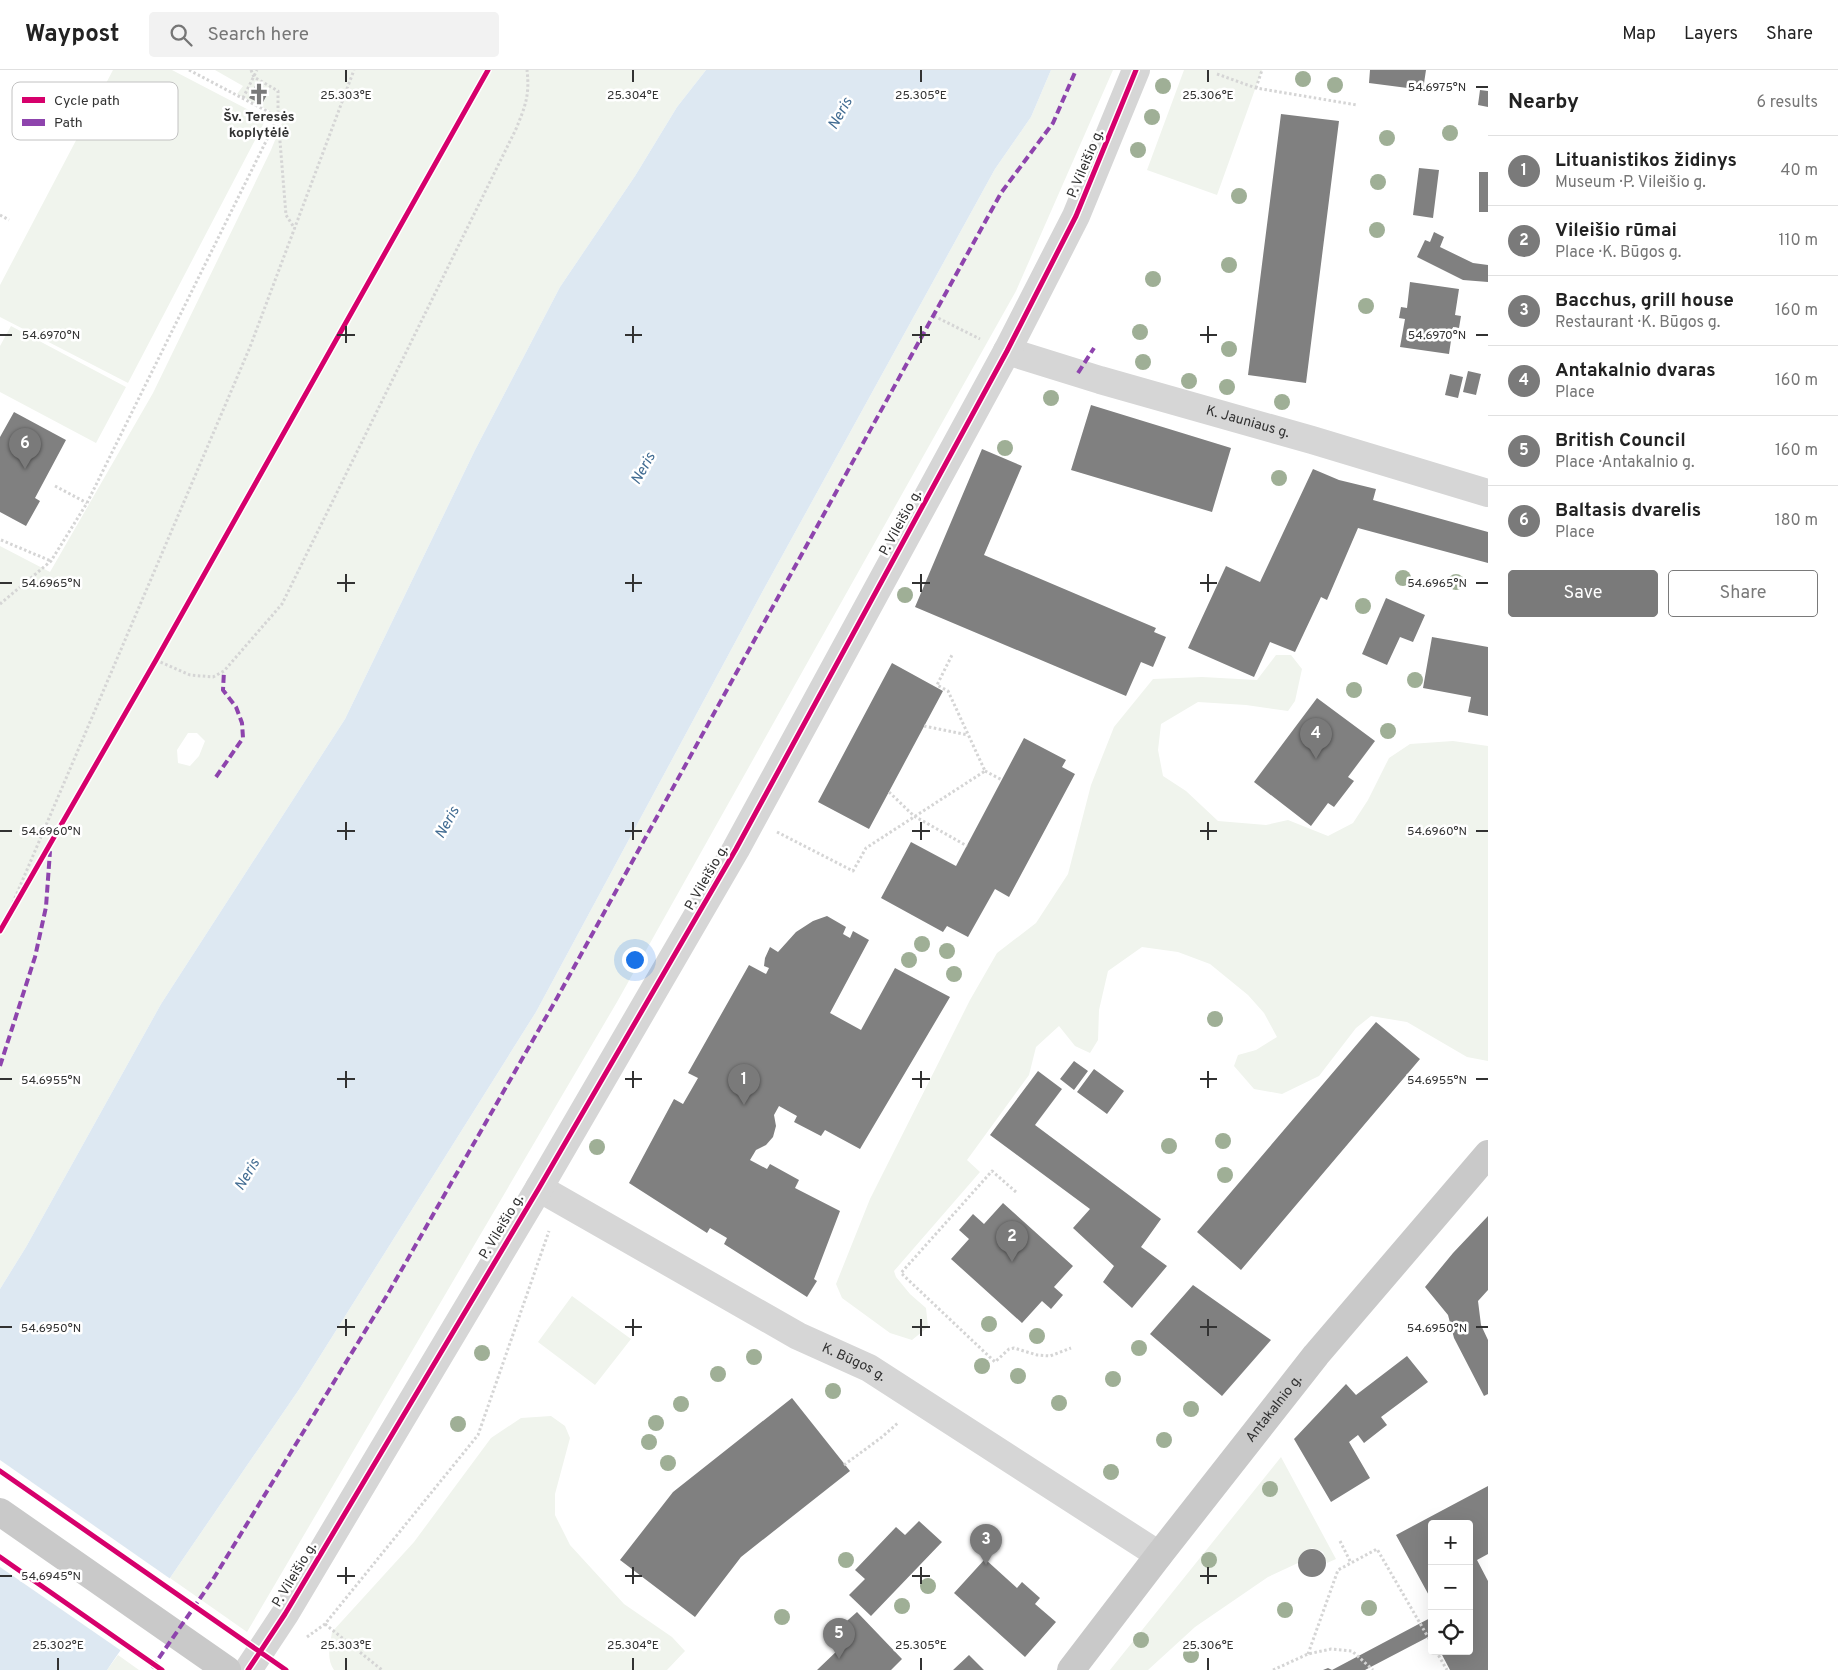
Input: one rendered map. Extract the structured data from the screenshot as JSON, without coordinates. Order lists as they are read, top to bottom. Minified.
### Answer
{"streets":{"main road":["Antakalnio g."],"street":["P. Vileišio g.","K. Jauniaus g.","K. Būgos g."]},"crossings":[["P. Vileišio g.","K. Jauniaus g."],["P. Vileišio g.","K. Būgos g."],["K. Būgos g.","Antakalnio g."]],"water":["Neris"],"places":{"church":["Šv. Teresės koplytėlė"]},"legend":["Cycle path","Path"],"page":{"header":"Waypost","search":"Search here","nav":["Map","Layers","Share"],"heading":["Nearby","6 results"],"list":[{"mark":"1","name":"Lituanistikos židinys","note":"Museum · P. Vileišio g.","value":"40 m"},{"mark":"2","name":"Vileišio rūmai","note":"Place · K. Būgos g.","value":"110 m"},{"mark":"3","name":"Bacchus, grill house","note":"Restaurant · K. Būgos g.","value":"160 m"},{"mark":"4","name":"Antakalnio dvaras","note":"Place","value":"160 m"},{"mark":"5","name":"British Council","note":"Place · Antakalnio g.","value":"160 m"},{"mark":"6","name":"Baltasis dvarelis","note":"Place","value":"180 m"}],"pins":["6","4","1","2","3","5"],"buttons":["Save","Share"],"map_buttons":["+","−"]},"coordinates":["54.6975°N","25.303°E","25.304°E","25.305°E","25.306°E","54.6970°N","54.6965°N","54.6960°N","54.6955°N","54.6950°N","54.6945°N","25.302°E"]}
